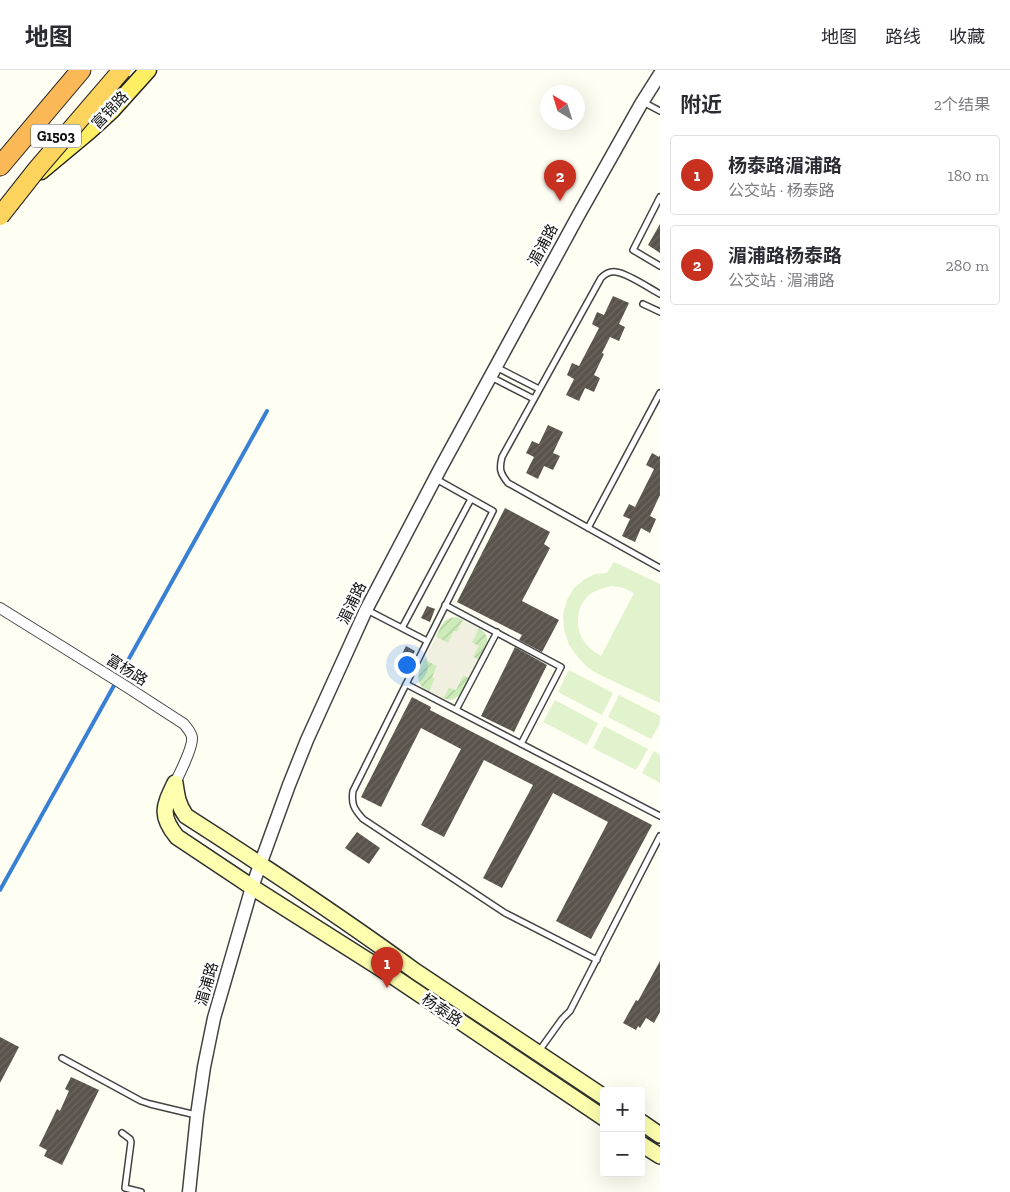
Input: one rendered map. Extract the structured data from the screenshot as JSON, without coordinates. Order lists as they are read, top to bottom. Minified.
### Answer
{"streets":{"highway":["G1503"],"main road":["富锦路","杨泰路"],"street":["湄浦路","富杨路"]},"crossings":[["富锦路","G1503"],["湄浦路","杨泰路"],["富杨路","杨泰路"]],"north":"top left","page":{"header":"地图","nav":["地图","路线","收藏"],"heading":["附近","2个结果"],"list":[{"mark":"1","name":"杨泰路湄浦路","note":"公交站 · 杨泰路","value":"180 m"},{"mark":"2","name":"湄浦路杨泰路","note":"公交站 · 湄浦路","value":"280 m"}],"pins":["2","1"],"map_buttons":["+","−"]}}
